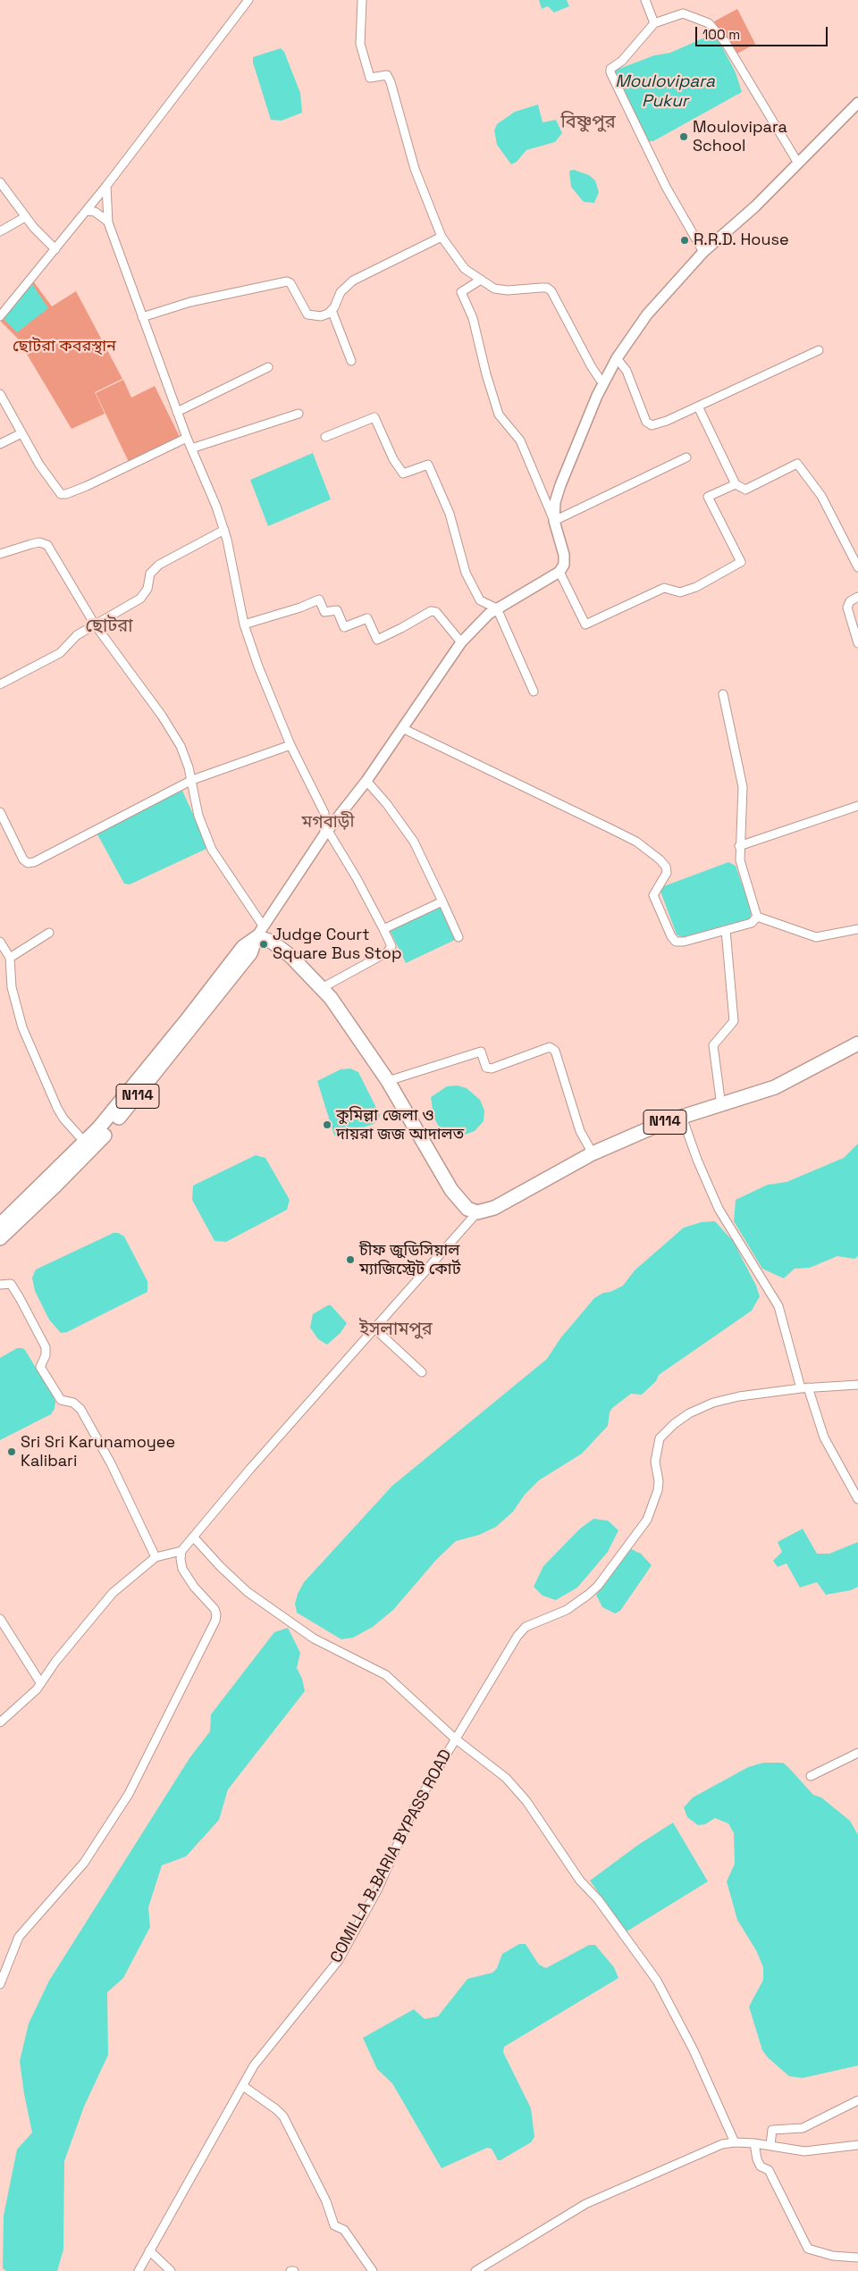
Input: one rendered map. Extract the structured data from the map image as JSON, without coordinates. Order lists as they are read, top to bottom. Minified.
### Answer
{"streets":{"highway":["N114"],"street":["COMILLA B.BARIA BYPASS ROAD"]},"districts":["বিষ্ণুপুর","ছোটরা","মগবাড়ী","ইসলামপুর"],"water":["Moulovipara Pukur"],"parks":["ছোটরা কবরস্থান"],"places":["Moulovipara School","R.R.D. House","Judge Court Square Bus Stop","কুমিল্লা জেলা ও দায়রা জজ আদালত","চীফ জুডিসিয়াল ম্যাজিস্ট্রেট কোর্ট","Sri Sri Karunamoyee Kalibari"],"scale_bar":"100 m"}
